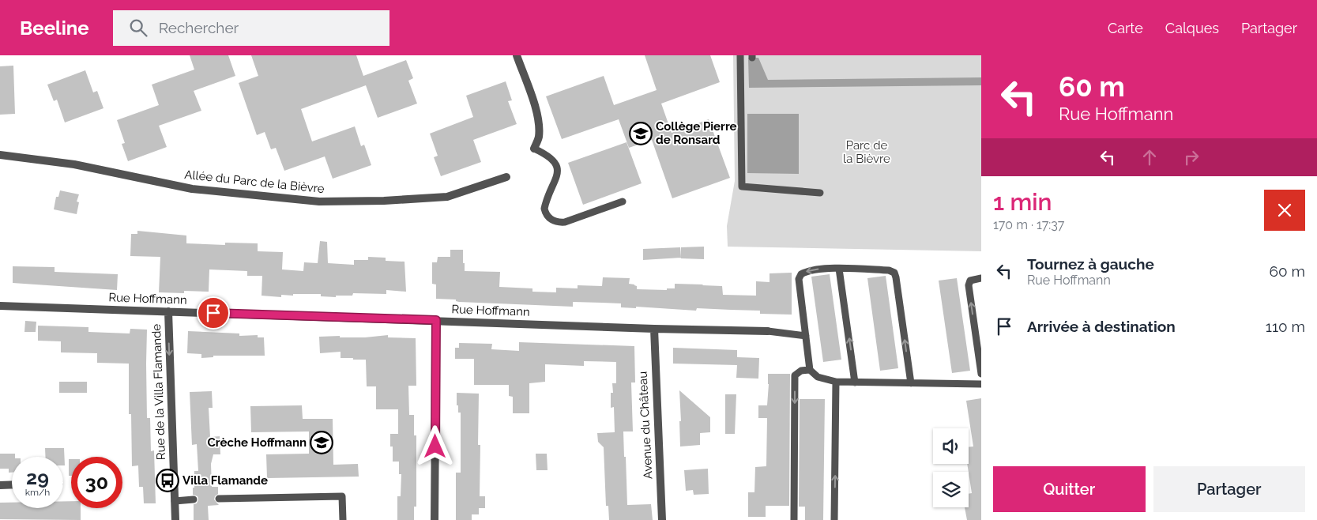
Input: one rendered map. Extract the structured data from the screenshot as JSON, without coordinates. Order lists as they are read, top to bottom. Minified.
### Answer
{"streets":{"street":["Allée du Parc de la Bièvre","Rue Hoffmann","Rue de la Villa Flamande","Avenue du Château"]},"crossings":[["Rue Hoffmann","Rue de la Villa Flamande"],["Rue Hoffmann","Avenue du Château"]],"one_way":["Rue de la Villa Flamande"],"parks":["Parc de la Bièvre"],"places":{"school or university":["Collège Pierre de Ronsard","Crèche Hoffmann"],"bus stop":["Villa Flamande"]},"page":{"header":"Beeline","search":"Rechercher","nav":["Carte","Calques","Partager"],"turn":["60 m","Rue Hoffmann"],"heading":["1 min","170 m · 17:37"],"list":[{"name":"Tournez à gauche","note":"Rue Hoffmann","value":"60 m"},{"name":"Arrivée à destination","value":"110 m"}],"speed":"29 km/h","limit":"30","buttons":["Quitter","Partager"]}}
